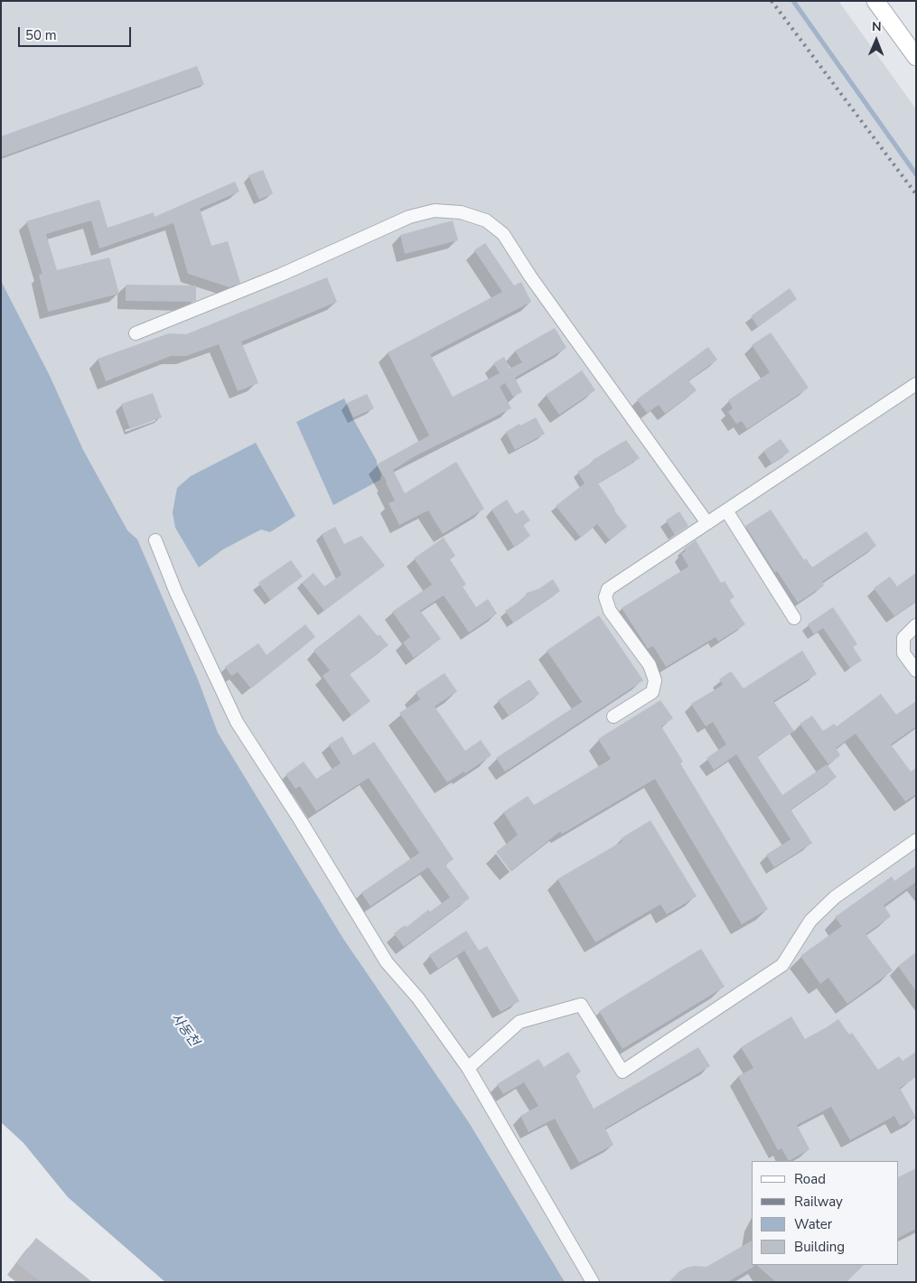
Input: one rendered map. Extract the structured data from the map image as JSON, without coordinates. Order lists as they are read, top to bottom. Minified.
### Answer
{"water":["사동천"],"legend":["Road","Railway","Water","Building"],"scale_bar":"50 m","north":"top"}
